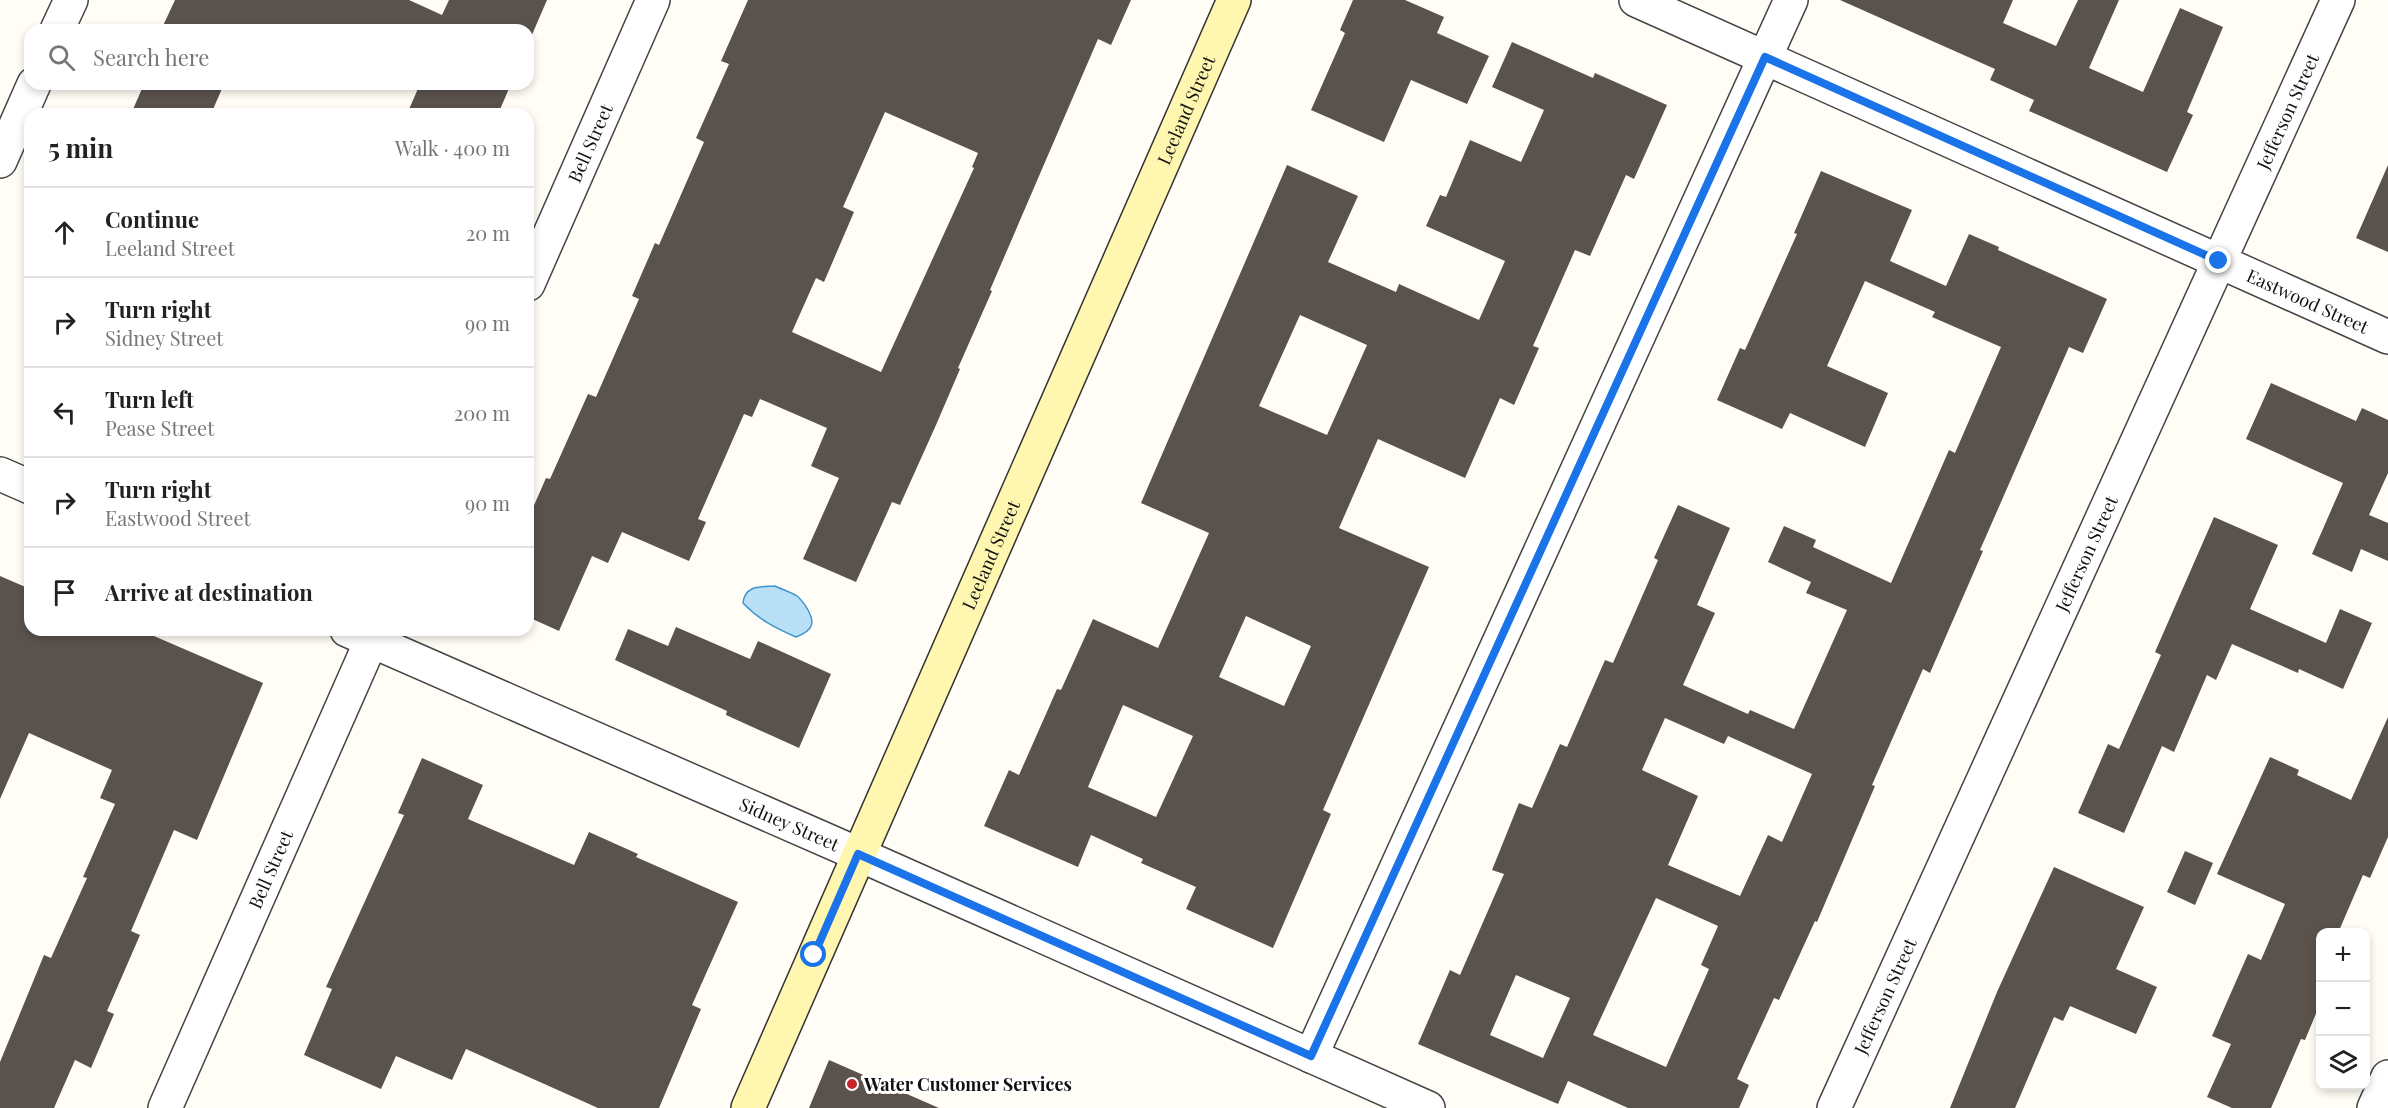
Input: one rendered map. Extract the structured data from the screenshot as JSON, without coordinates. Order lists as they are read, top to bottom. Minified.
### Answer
{"streets":{"main road":["Leeland Street"],"street":["Jefferson Street","Bell Street","Eastwood Street","Sidney Street"]},"crossings":[["Leeland Street","Sidney Street"],["Jefferson Street","Eastwood Street"]],"places":["Water Customer Services"],"page":{"search":"Search here","heading":["5 min","Walk · 400 m"],"list":[["Continue","Leeland Street","20 m"],["Turn right","Sidney Street","90 m"],["Turn left","Pease Street","200 m"],["Turn right","Eastwood Street","90 m"],"Arrive at destination"],"map_buttons":["+","−"]}}
